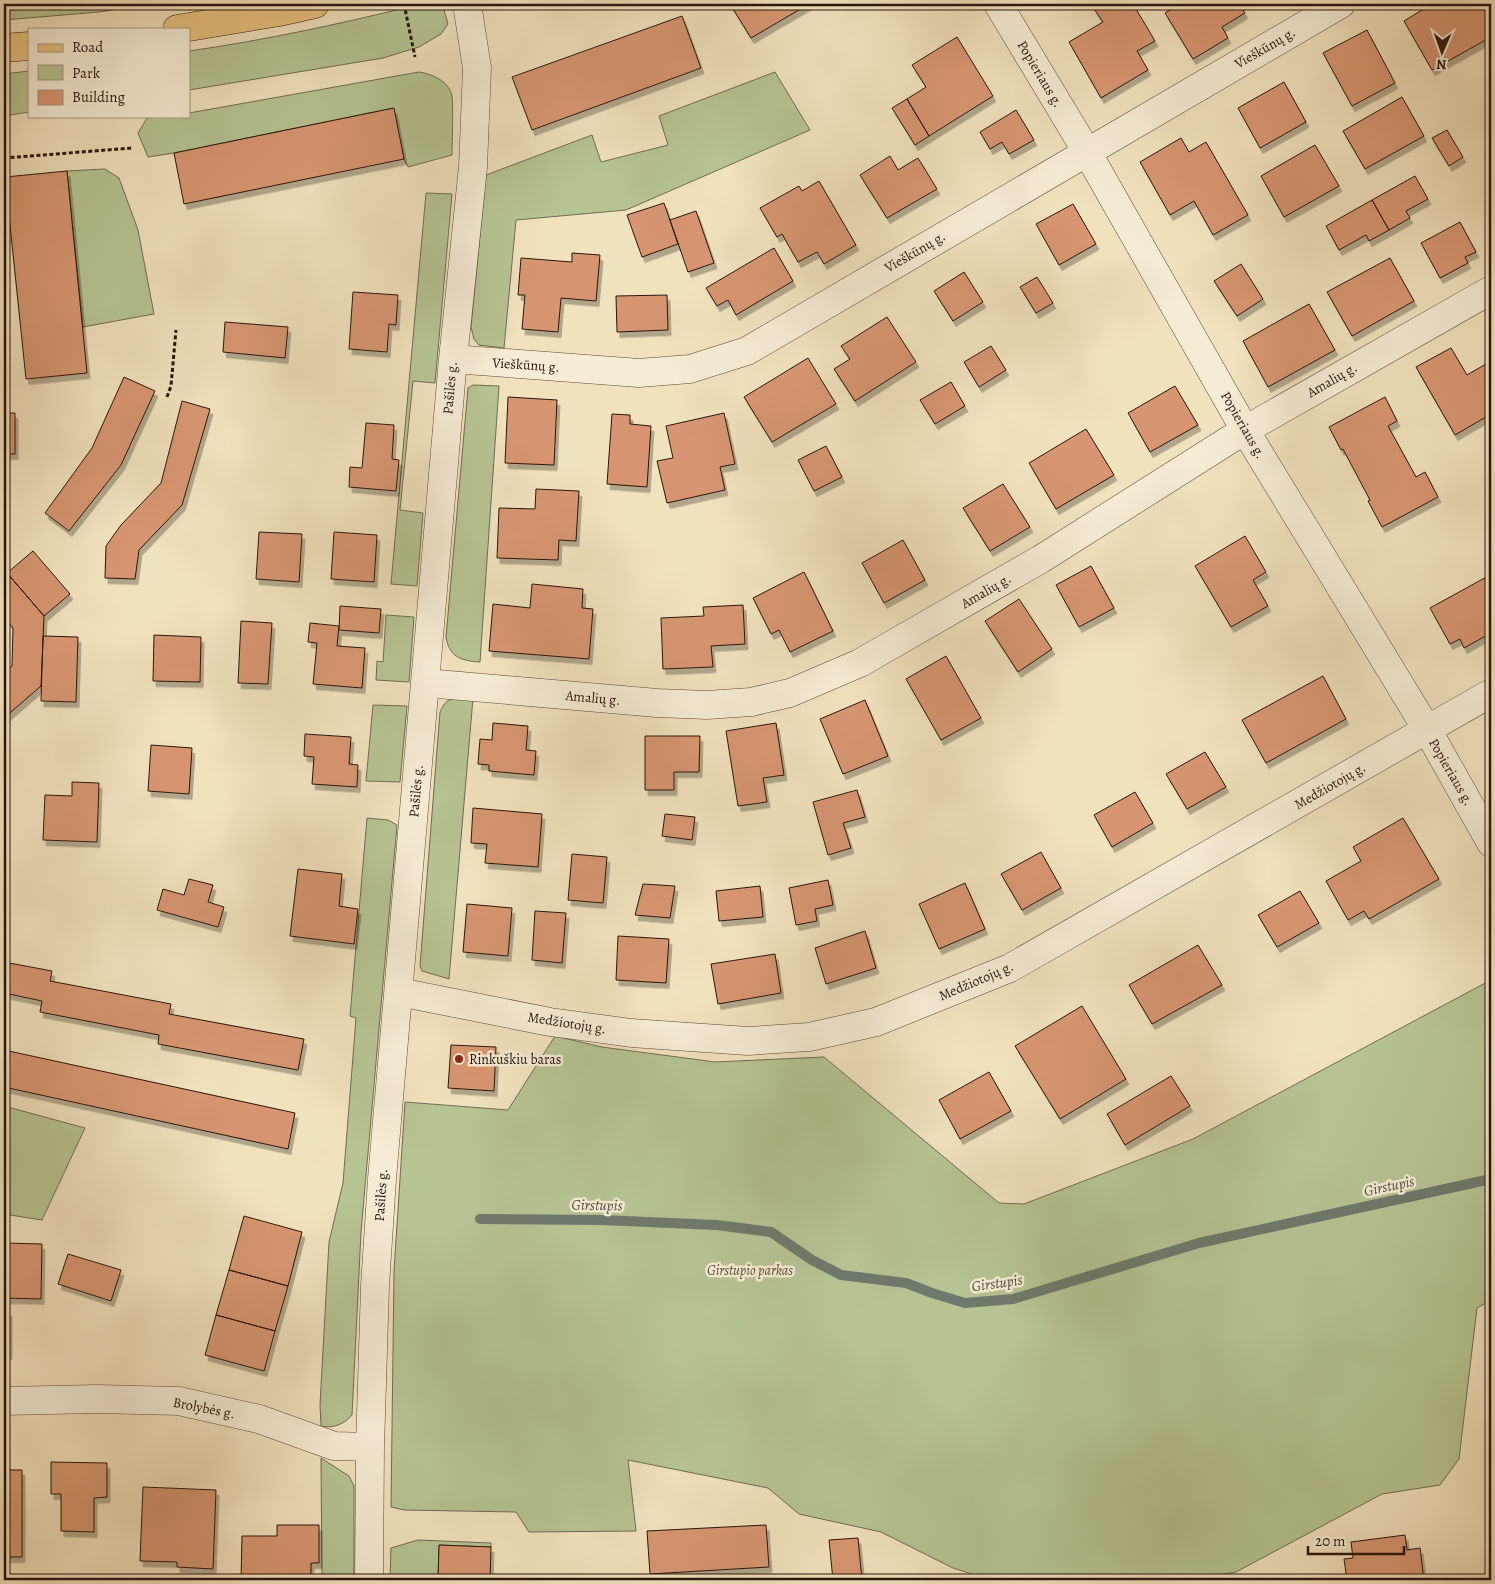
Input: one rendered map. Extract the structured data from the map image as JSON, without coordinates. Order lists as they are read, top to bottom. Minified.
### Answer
{"streets":{"street":["Vieškūnų g.","Popieriaus g.","Amalių g.","Pašilės g.","Medžiotojų g.","Brolybės g."]},"crossings":[["Vieškūnų g.","Popieriaus g."],["Vieškūnų g.","Pašilės g."],["Popieriaus g.","Amalių g."],["Popieriaus g.","Medžiotojų g."],["Amalių g.","Pašilės g."],["Pašilės g.","Medžiotojų g."],["Pašilės g.","Brolybės g."]],"water":["Girstupis"],"parks":["Girstupio parkas"],"places":["Rinkuškiu baras"],"legend":["Road","Park","Building"],"scale_bar":"20 m","north":"bottom"}
